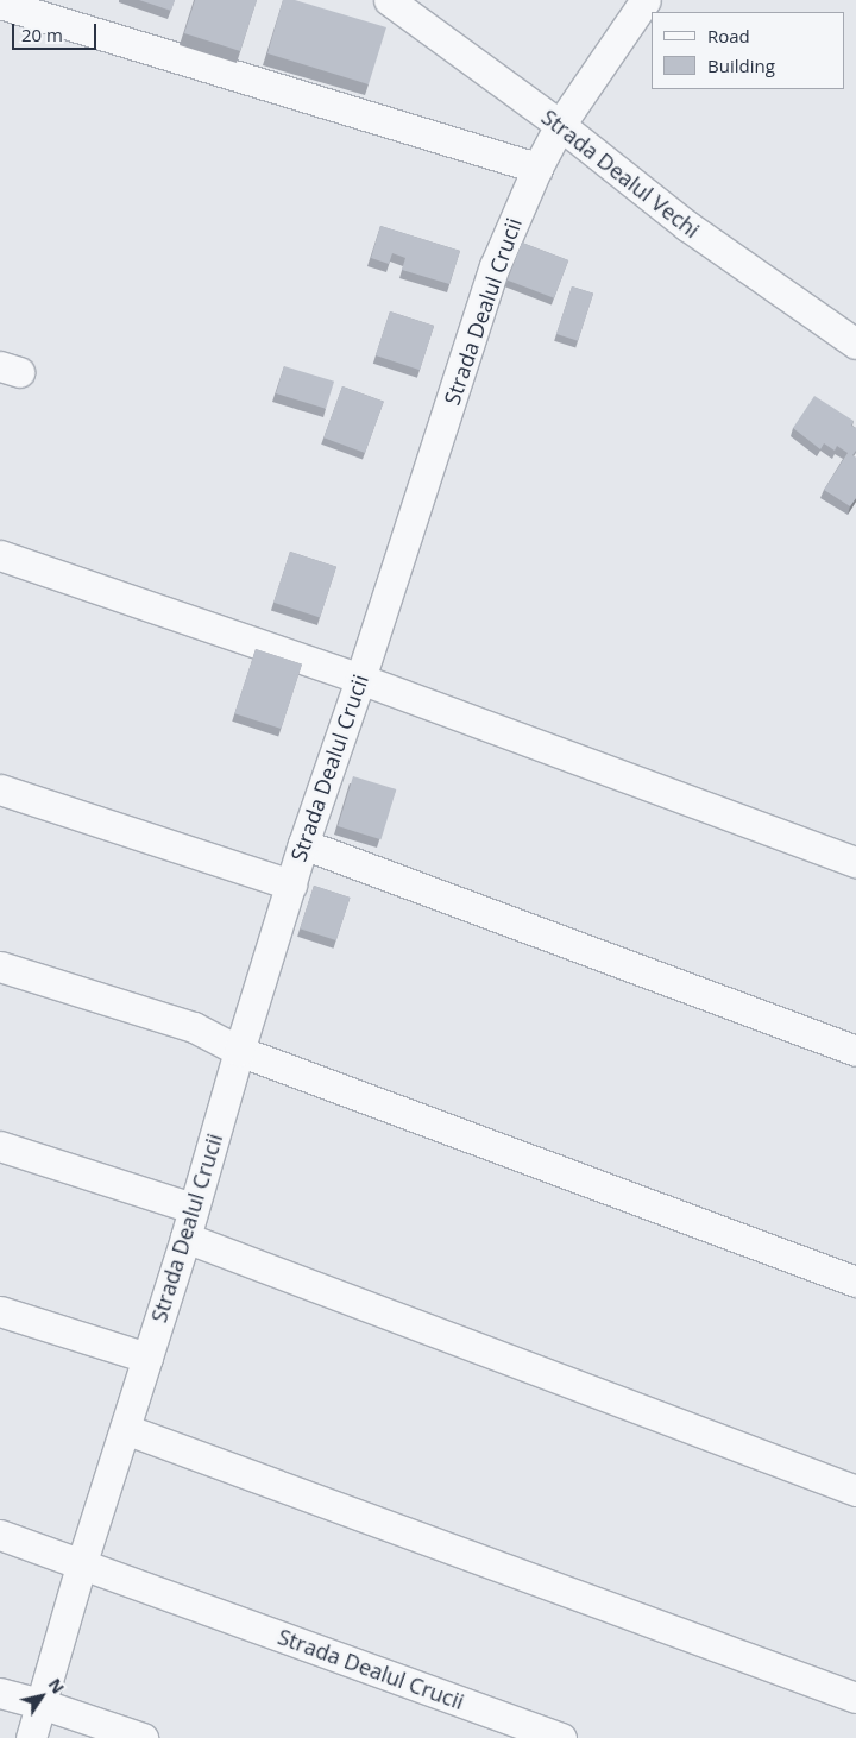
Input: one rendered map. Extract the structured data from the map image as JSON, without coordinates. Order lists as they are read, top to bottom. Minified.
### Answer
{"streets":{"street":["Strada Dealul Vechi","Strada Dealul Crucii"]},"crossings":[["Strada Dealul Vechi","Strada Dealul Crucii"]],"legend":["Road","Building"],"scale_bar":"20 m","north":"top right"}
